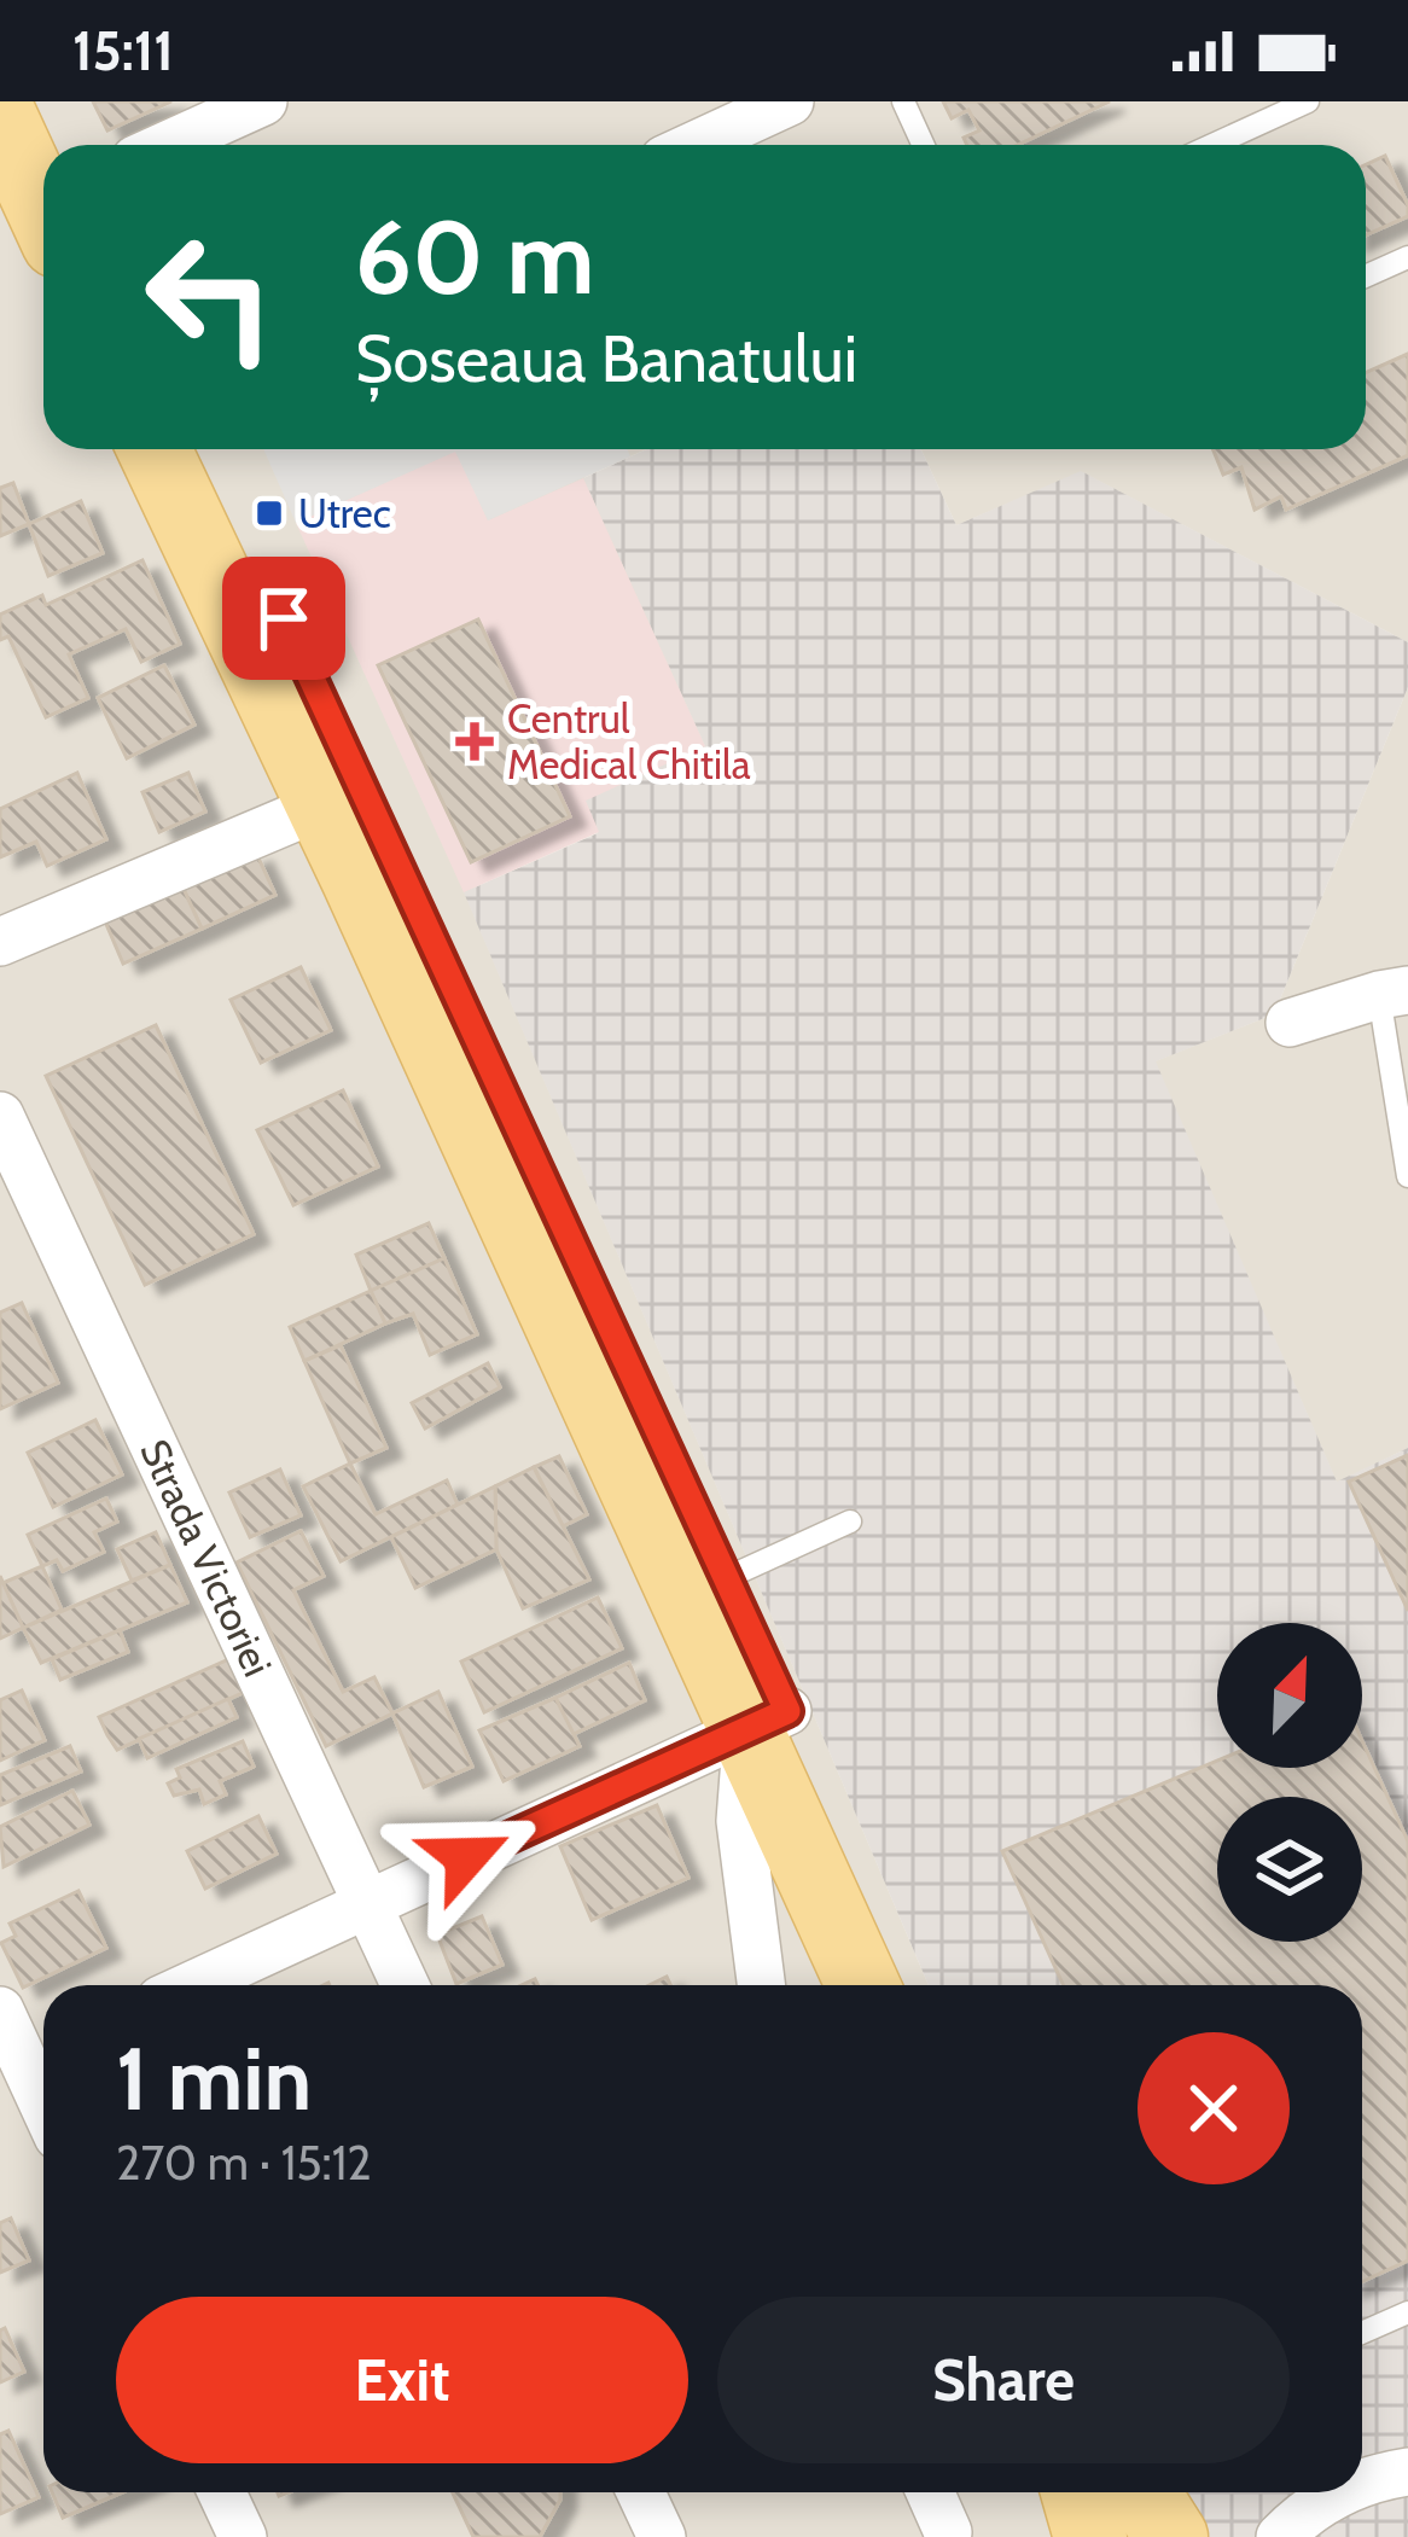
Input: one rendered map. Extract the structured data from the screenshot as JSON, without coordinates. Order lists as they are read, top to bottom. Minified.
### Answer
{"streets":{"street":["Strada Victoriei"]},"places":{"transit":["Utrec"],"health":["Centrul Medical Chitila"]},"north":"top right","page":{"status":"15:11","turn":["60 m","Șoseaua Banatului"],"heading":["1 min","270 m · 15:12"],"buttons":["Exit","Share"]}}
